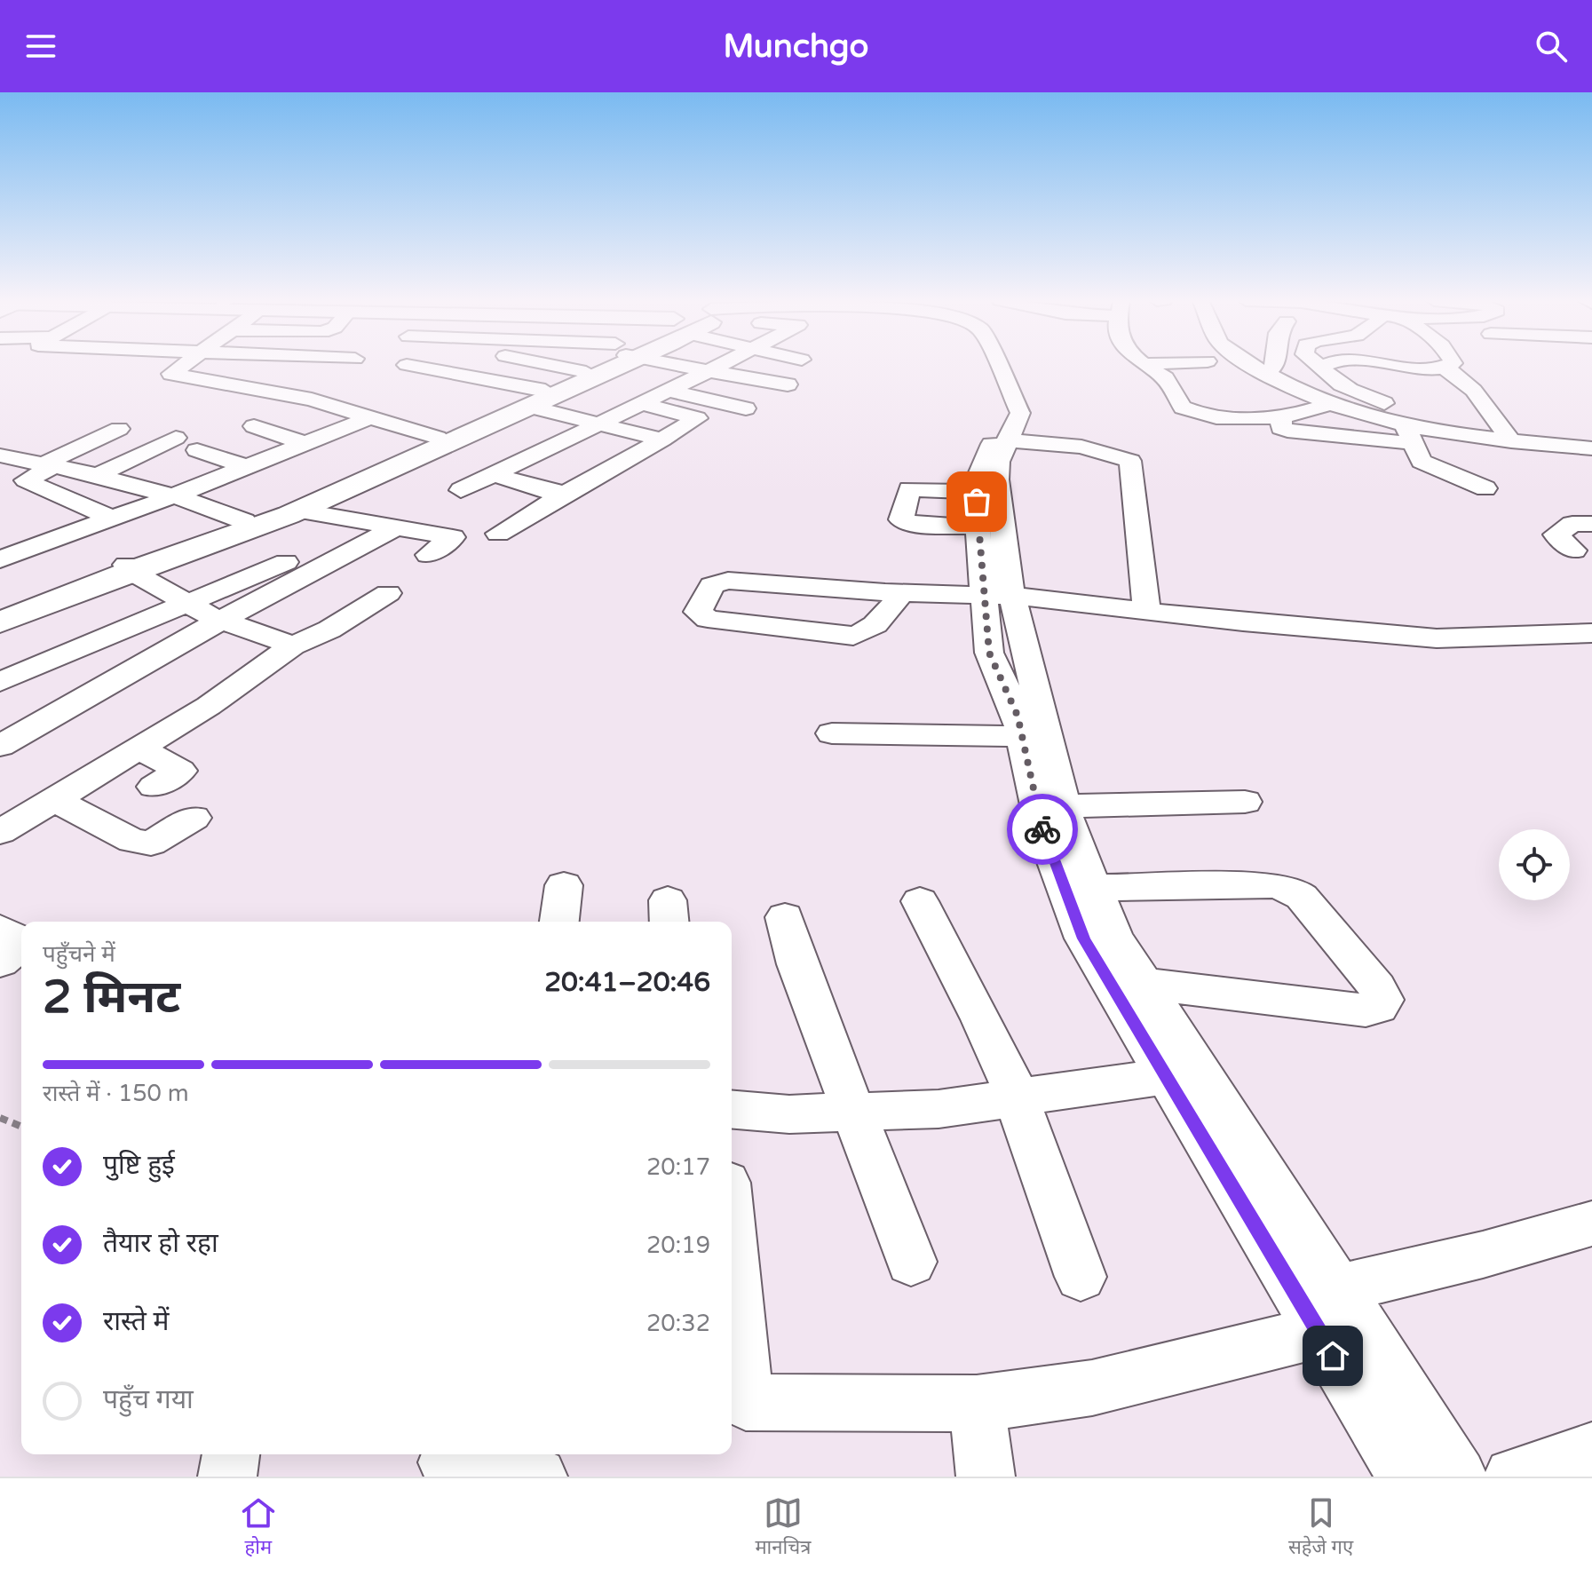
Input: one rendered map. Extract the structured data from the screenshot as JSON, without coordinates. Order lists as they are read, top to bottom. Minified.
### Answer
{"page":{"header":"Munchgo","heading":["2 मिनट","पहुँचने में","20:41–20:46"],"bar":"रास्ते में · 150 m","list":[["पुष्टि हुई","20:17"],["तैयार हो रहा","20:19"],["रास्ते में","20:32"],"पहुँच गया"],"tabs":["होम","मानचित्र","सहेजे गए"]}}
